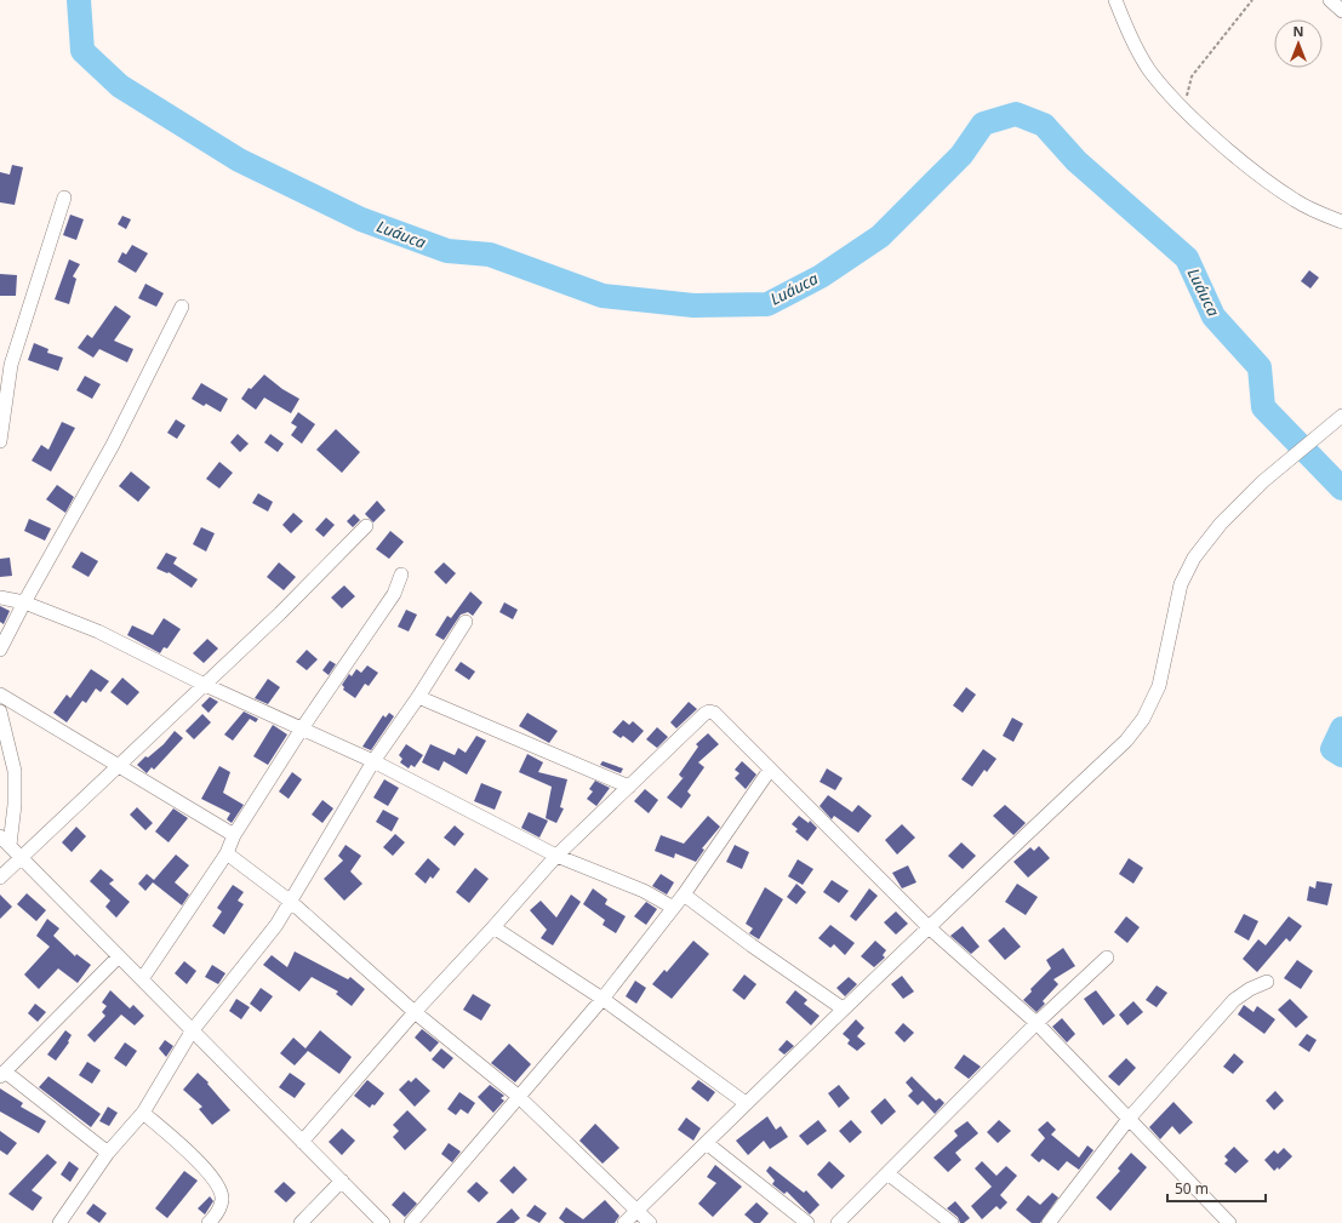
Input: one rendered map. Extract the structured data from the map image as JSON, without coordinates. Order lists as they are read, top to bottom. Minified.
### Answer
{"water":["Luáuca"],"scale_bar":"50 m","north":"top"}
